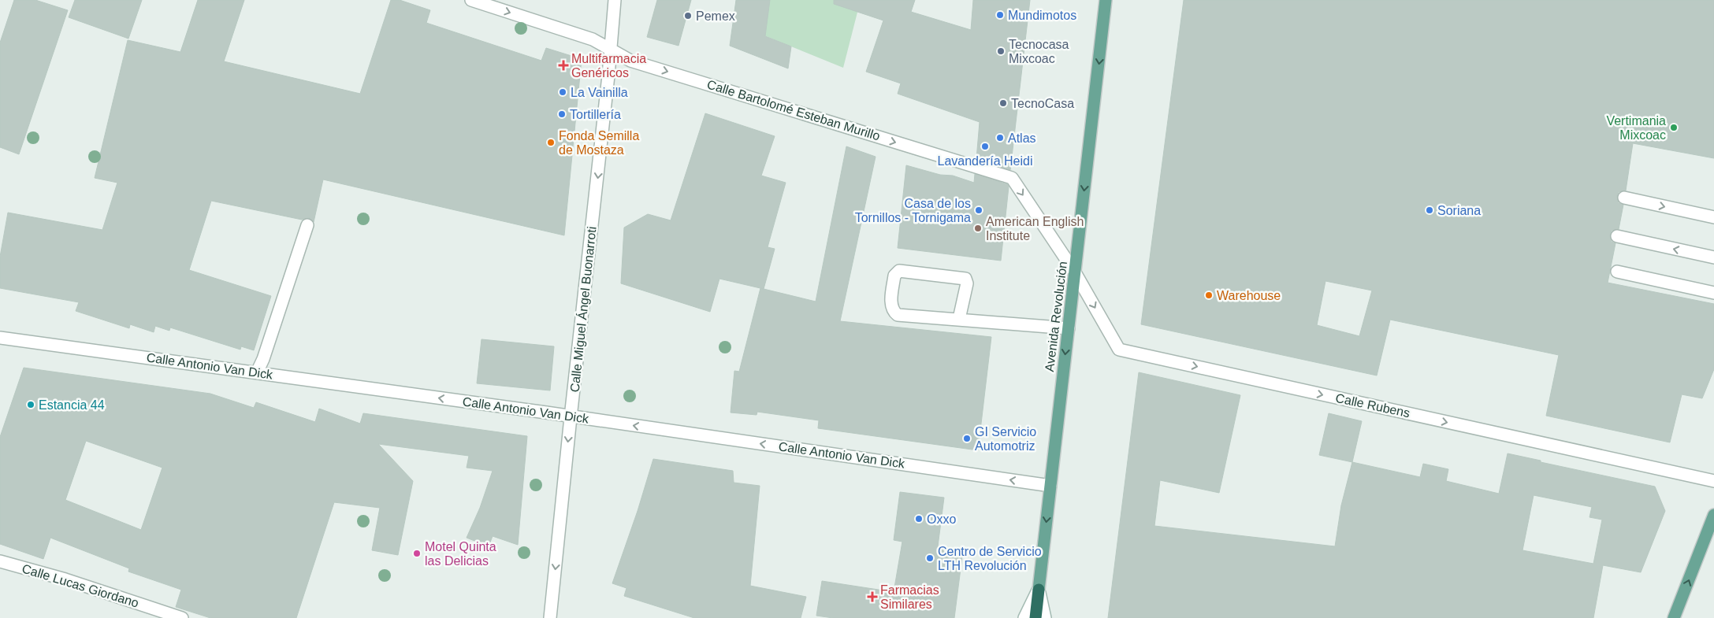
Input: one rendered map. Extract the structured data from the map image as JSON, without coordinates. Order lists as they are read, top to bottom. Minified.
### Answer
{"streets":{"main road":["Avenida Revolución"],"street":["Calle Bartolomé Esteban Murillo","Calle Miguel Ángel Buonarroti","Calle Antonio Van Dick","Calle Rubens","Calle Lucas Giordano"]},"crossings":[["Calle Bartolomé Esteban Murillo","Calle Miguel Ángel Buonarroti"],["Calle Bartolomé Esteban Murillo","Avenida Revolución"],["Calle Bartolomé Esteban Murillo","Calle Rubens"],["Calle Miguel Ángel Buonarroti","Calle Antonio Van Dick"],["Avenida Revolución","Calle Antonio Van Dick"],["Avenida Revolución","Calle Rubens"]],"one_way":["Calle Bartolomé Esteban Murillo","Calle Miguel Ángel Buonarroti","Avenida Revolución","Calle Antonio Van Dick","Calle Rubens"],"places":{"other":["Mundimotos","Pemex","Tecnocasa Mixcoac","La Vainilla","TecnoCasa","Tortillería","Vertimania Mixcoac","Atlas","Fonda Semilla de Mostaza","Lavandería Heidi","Casa de los Tornillos - Tornigama","Soriana","American English Institute","Warehouse","Estancia 44","GI Servicio Automotriz","Oxxo","Motel Quinta las Delicias","Centro de Servicio LTH Revolución"],"health":["Multifarmacia Genéricos","Farmacias Similares"]}}
